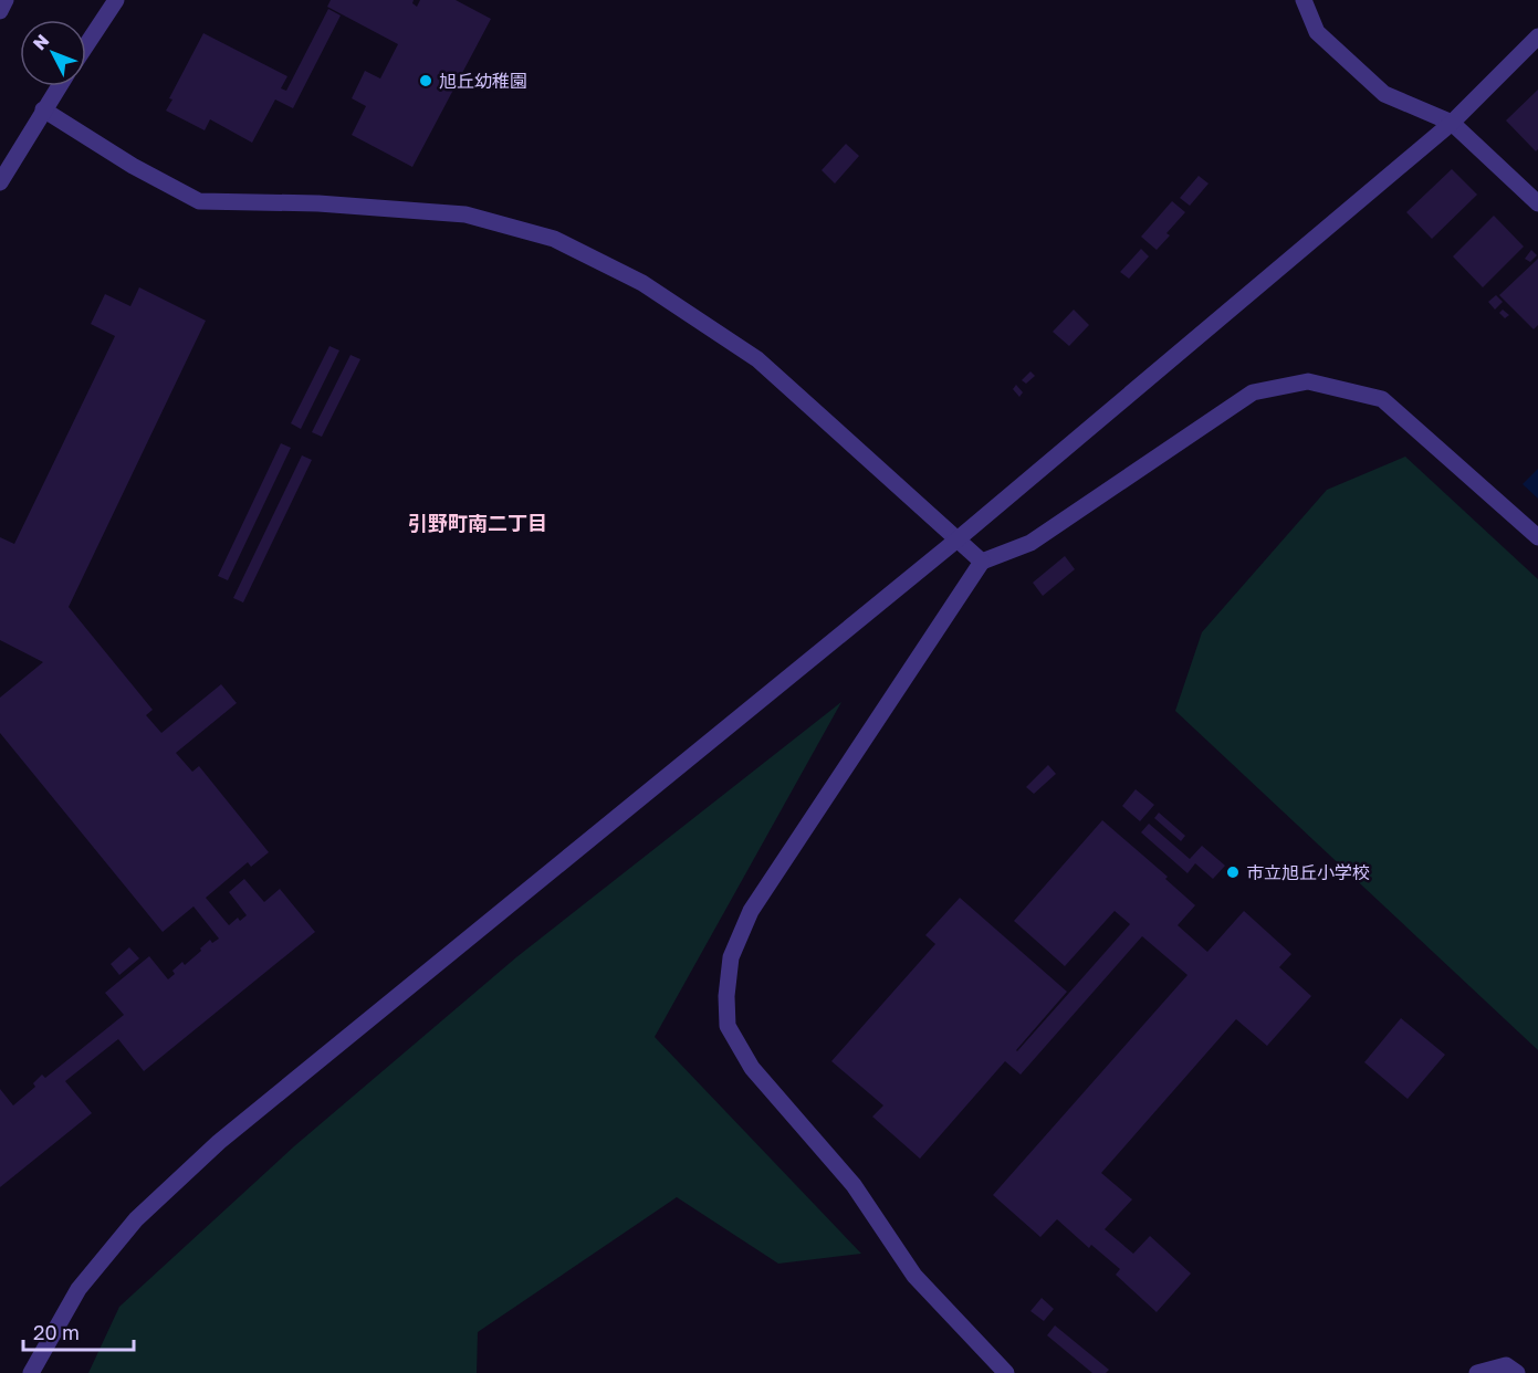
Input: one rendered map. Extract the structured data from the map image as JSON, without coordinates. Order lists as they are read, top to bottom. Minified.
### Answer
{"districts":["引野町南二丁目"],"places":["旭丘幼稚園","市立旭丘小学校"],"scale_bar":"20 m","north":"top left"}
